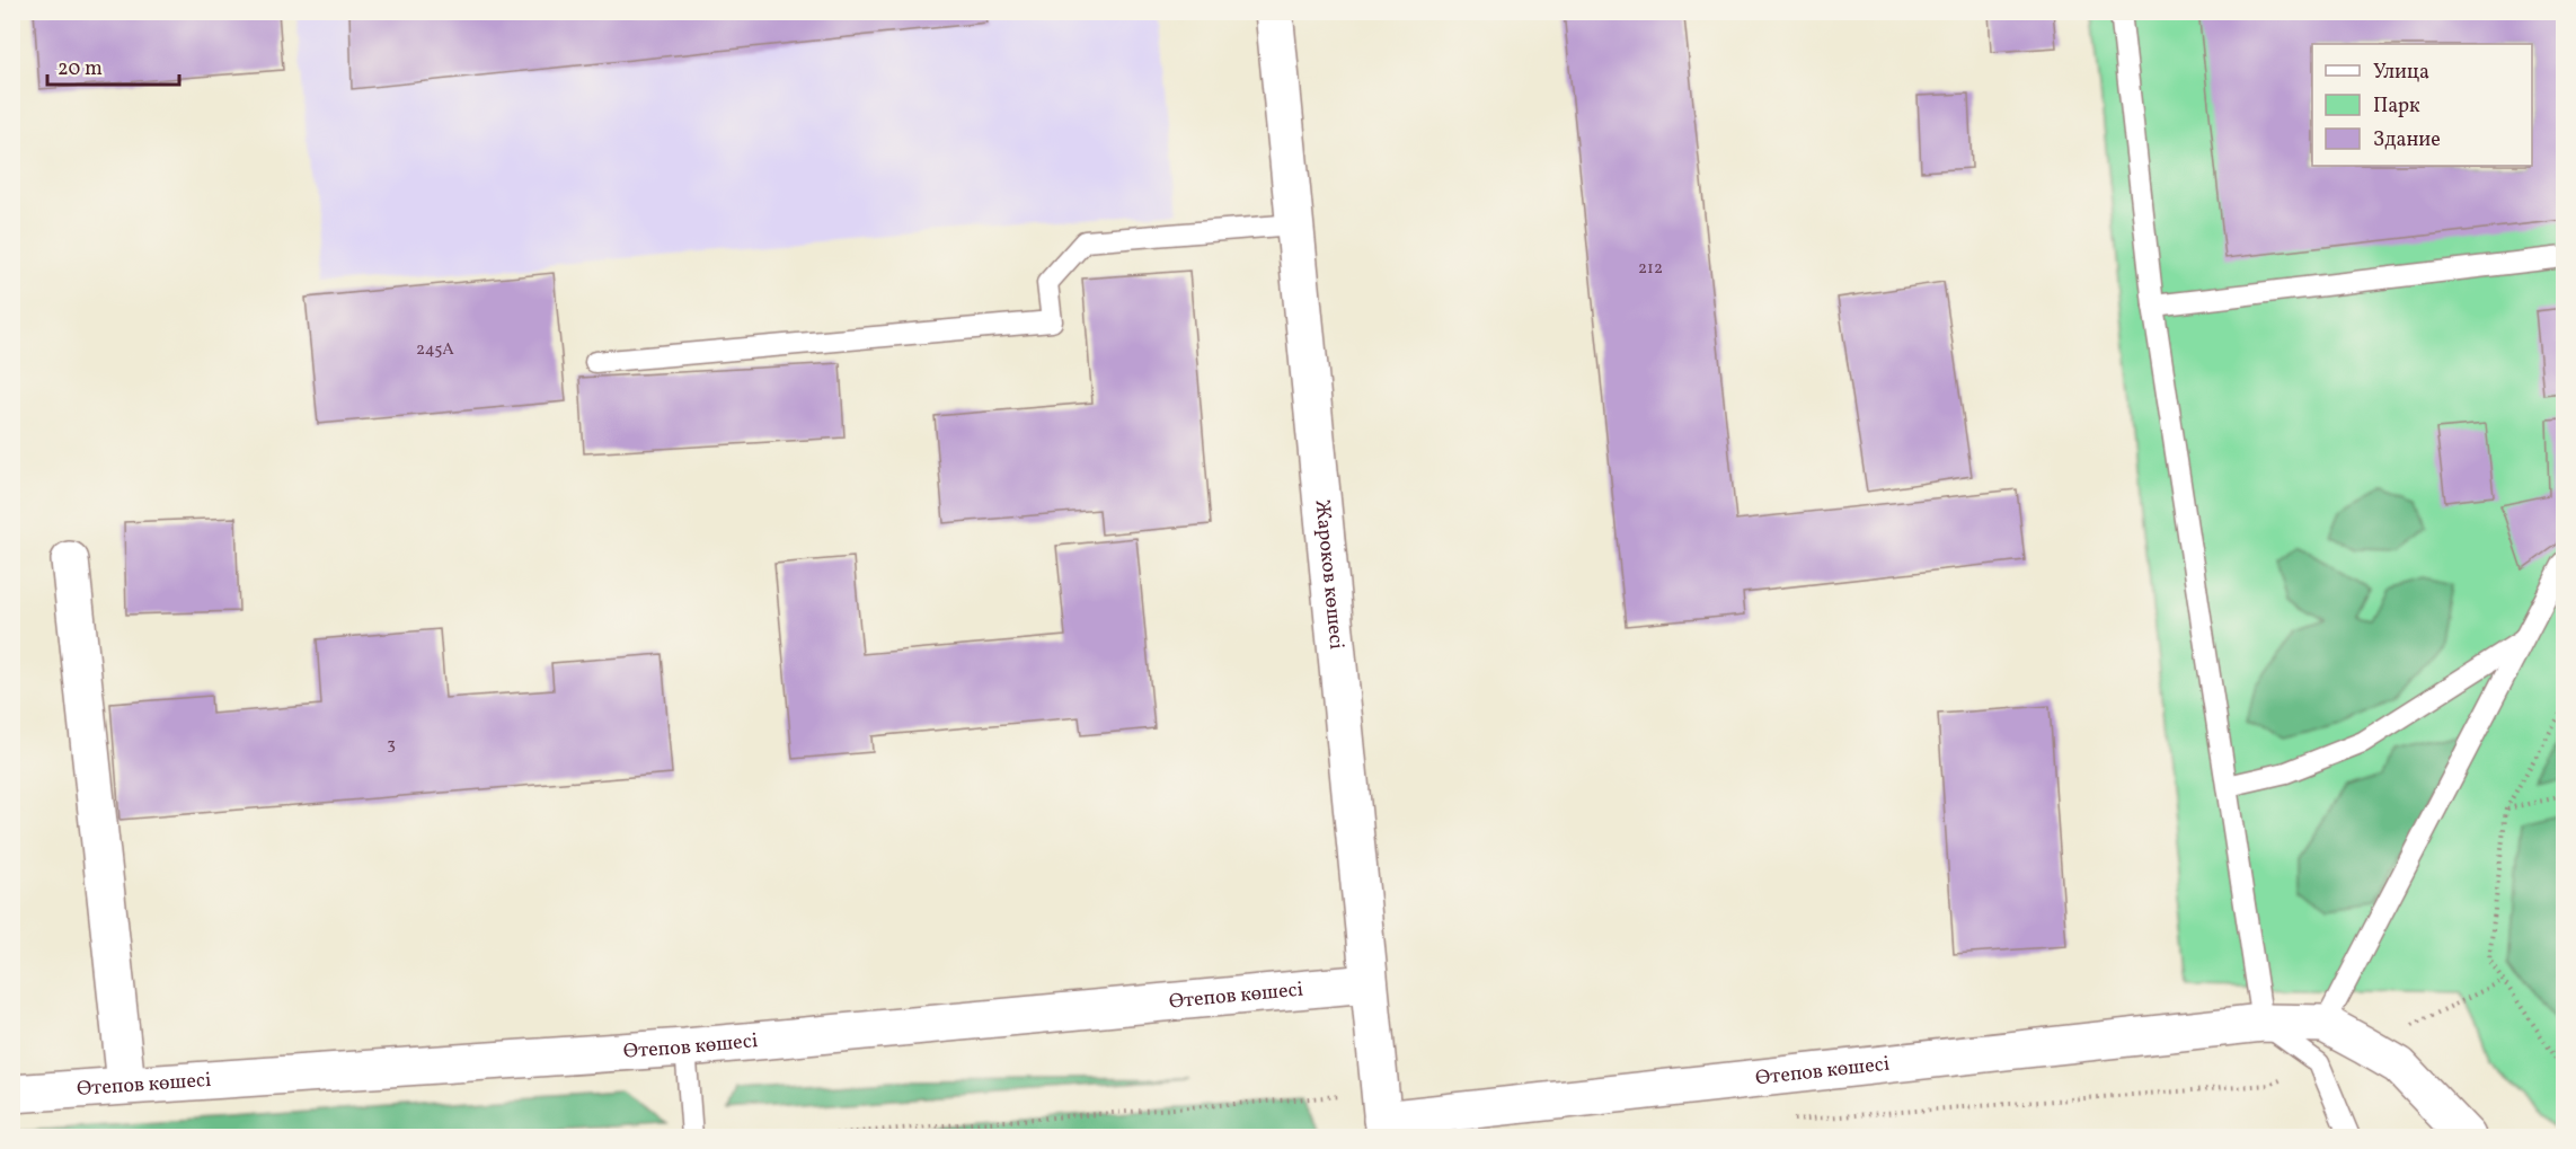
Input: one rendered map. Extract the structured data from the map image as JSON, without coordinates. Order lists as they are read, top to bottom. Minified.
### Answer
{"streets":{"street":["Жароков көшесі","Өтепов көшесі"]},"crossings":[["Жароков көшесі","Өтепов көшесі"]],"house_numbers":["212","245А","3"],"legend":["Улица","Парк","Здание"],"scale_bar":"20 m"}
